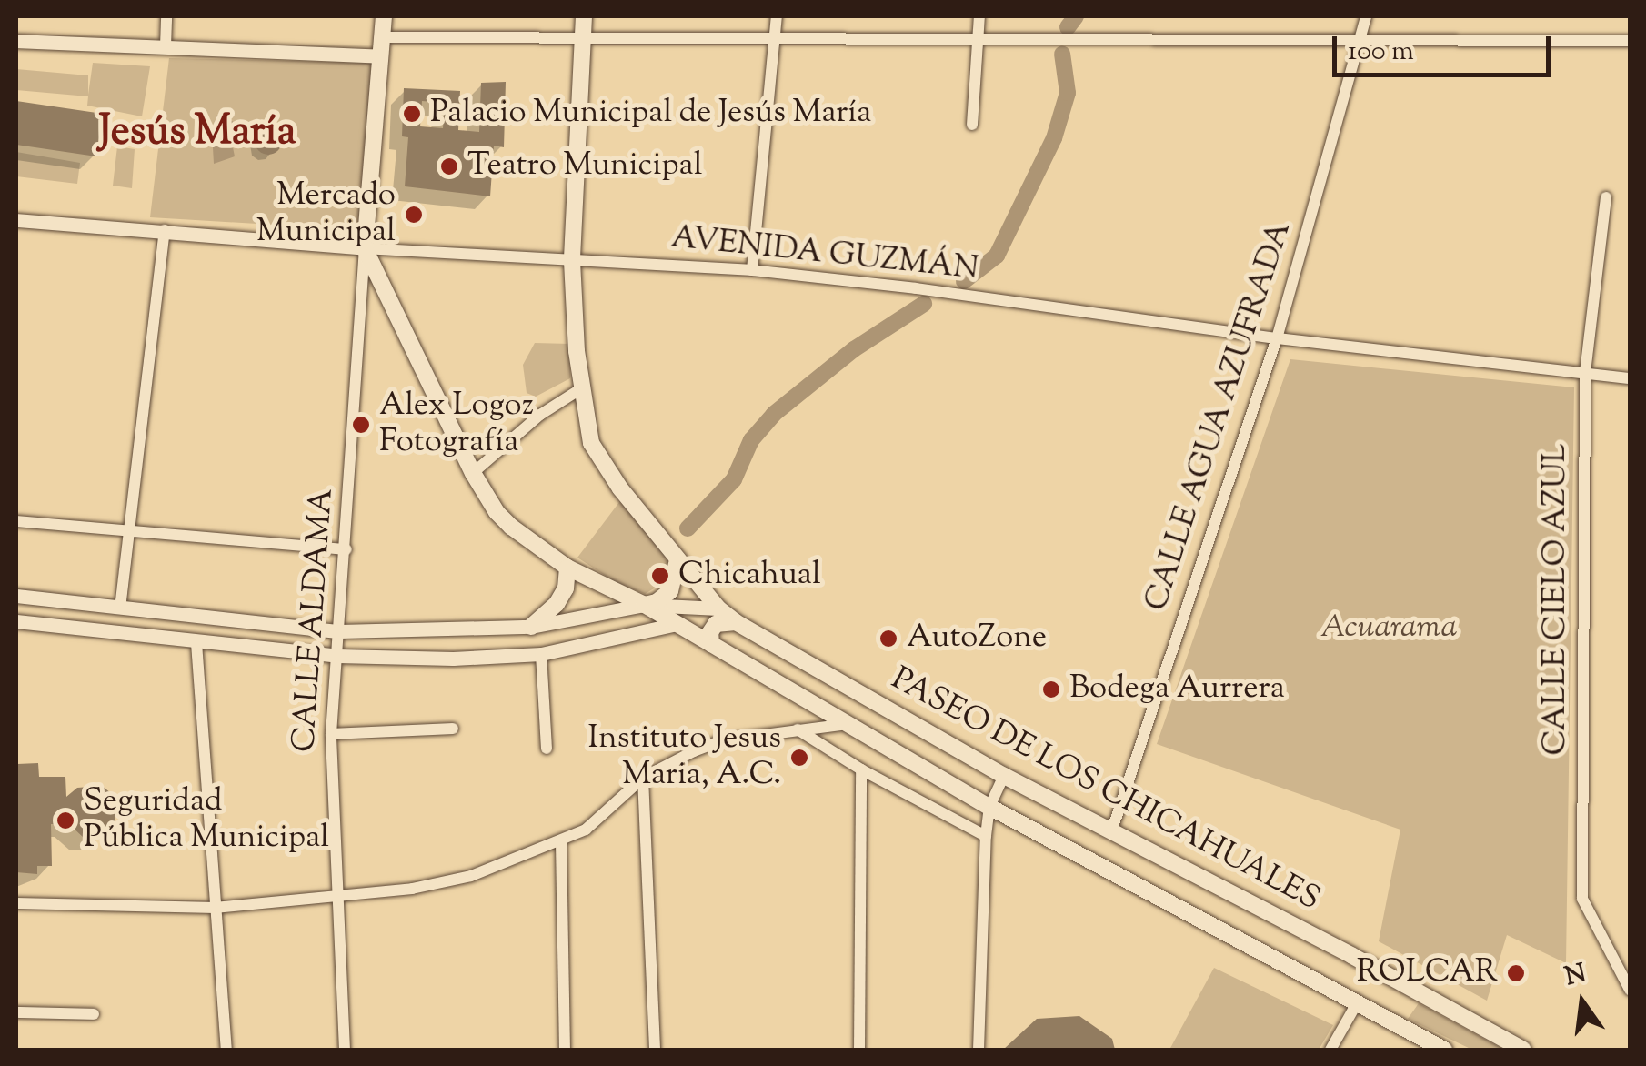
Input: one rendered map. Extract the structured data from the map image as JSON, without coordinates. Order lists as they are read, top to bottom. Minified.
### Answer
{"streets":{"main road":["PASEO DE LOS CHICAHUALES"],"street":["AVENIDA GUZMÁN","CALLE AGUA AZUFRADA","CALLE CIELO AZUL","CALLE ALDAMA"]},"crossings":[["AVENIDA GUZMÁN","CALLE AGUA AZUFRADA"],["AVENIDA GUZMÁN","CALLE CIELO AZUL"],["AVENIDA GUZMÁN","CALLE ALDAMA"],["AVENIDA GUZMÁN","PASEO DE LOS CHICAHUALES"],["CALLE AGUA AZUFRADA","PASEO DE LOS CHICAHUALES"],["CALLE ALDAMA","PASEO DE LOS CHICAHUALES"]],"districts":["Jesús María"],"parks":["Acuarama"],"places":["Palacio Municipal de Jesús María","Teatro Municipal","Mercado Municipal","Alex Logoz Fotografía","Chicahual","AutoZone","Bodega Aurrera","Instituto Jesus Maria, A.C.","Seguridad Pública Municipal","ROLCAR"],"scale_bar":"100 m","north":"top"}
